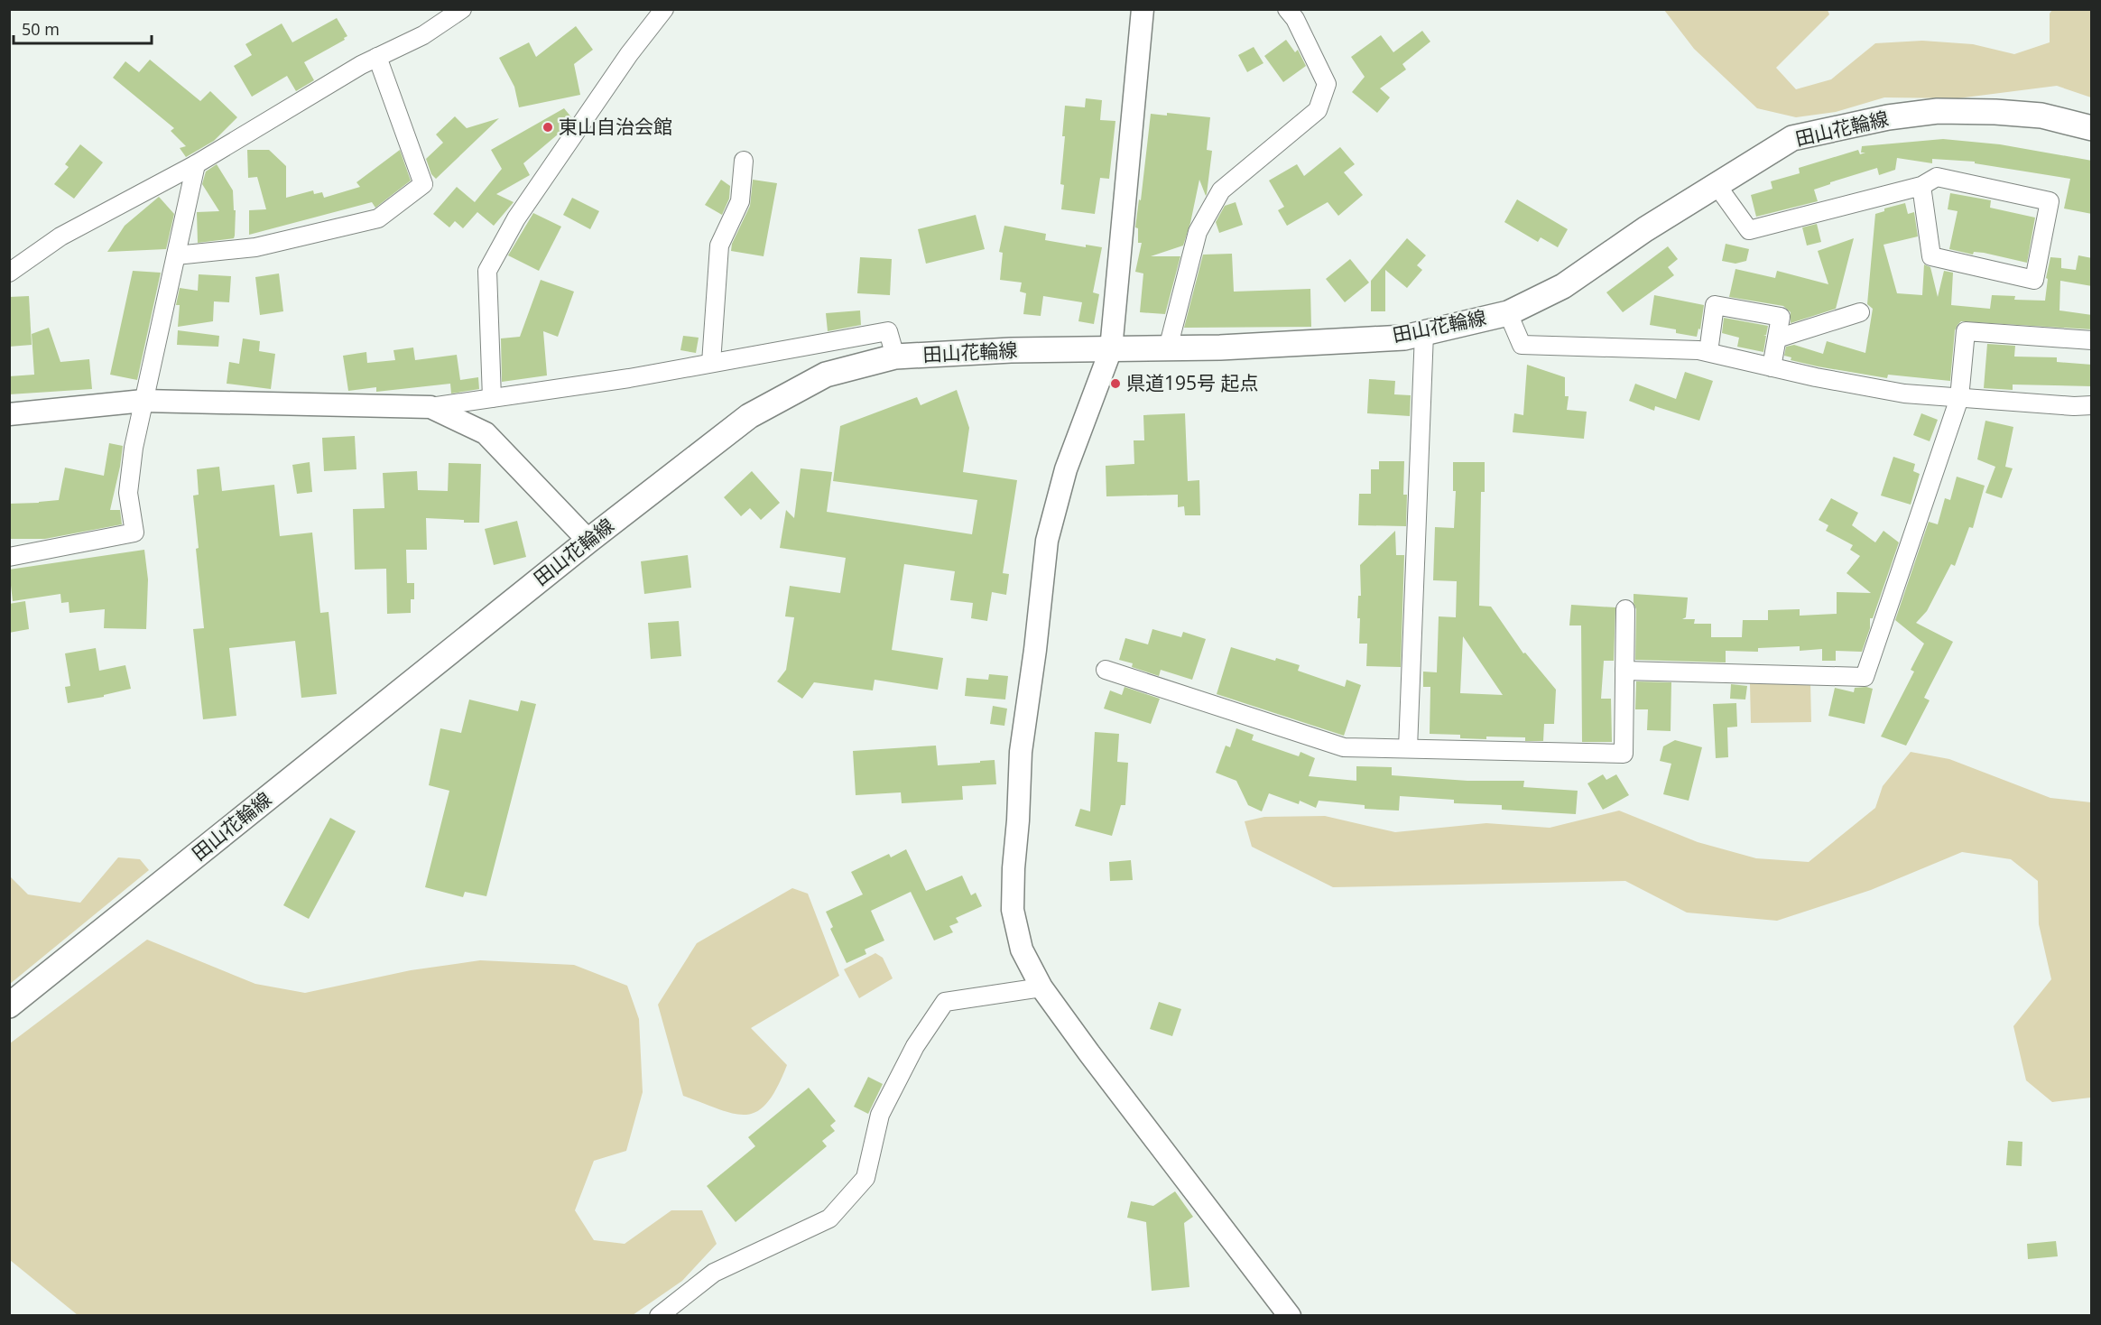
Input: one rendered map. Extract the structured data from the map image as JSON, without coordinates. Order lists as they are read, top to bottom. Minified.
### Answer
{"streets":{"main road":["田山花輪線"]},"places":["東山自治会館","県道195号 起点"],"scale_bar":"50 m"}
